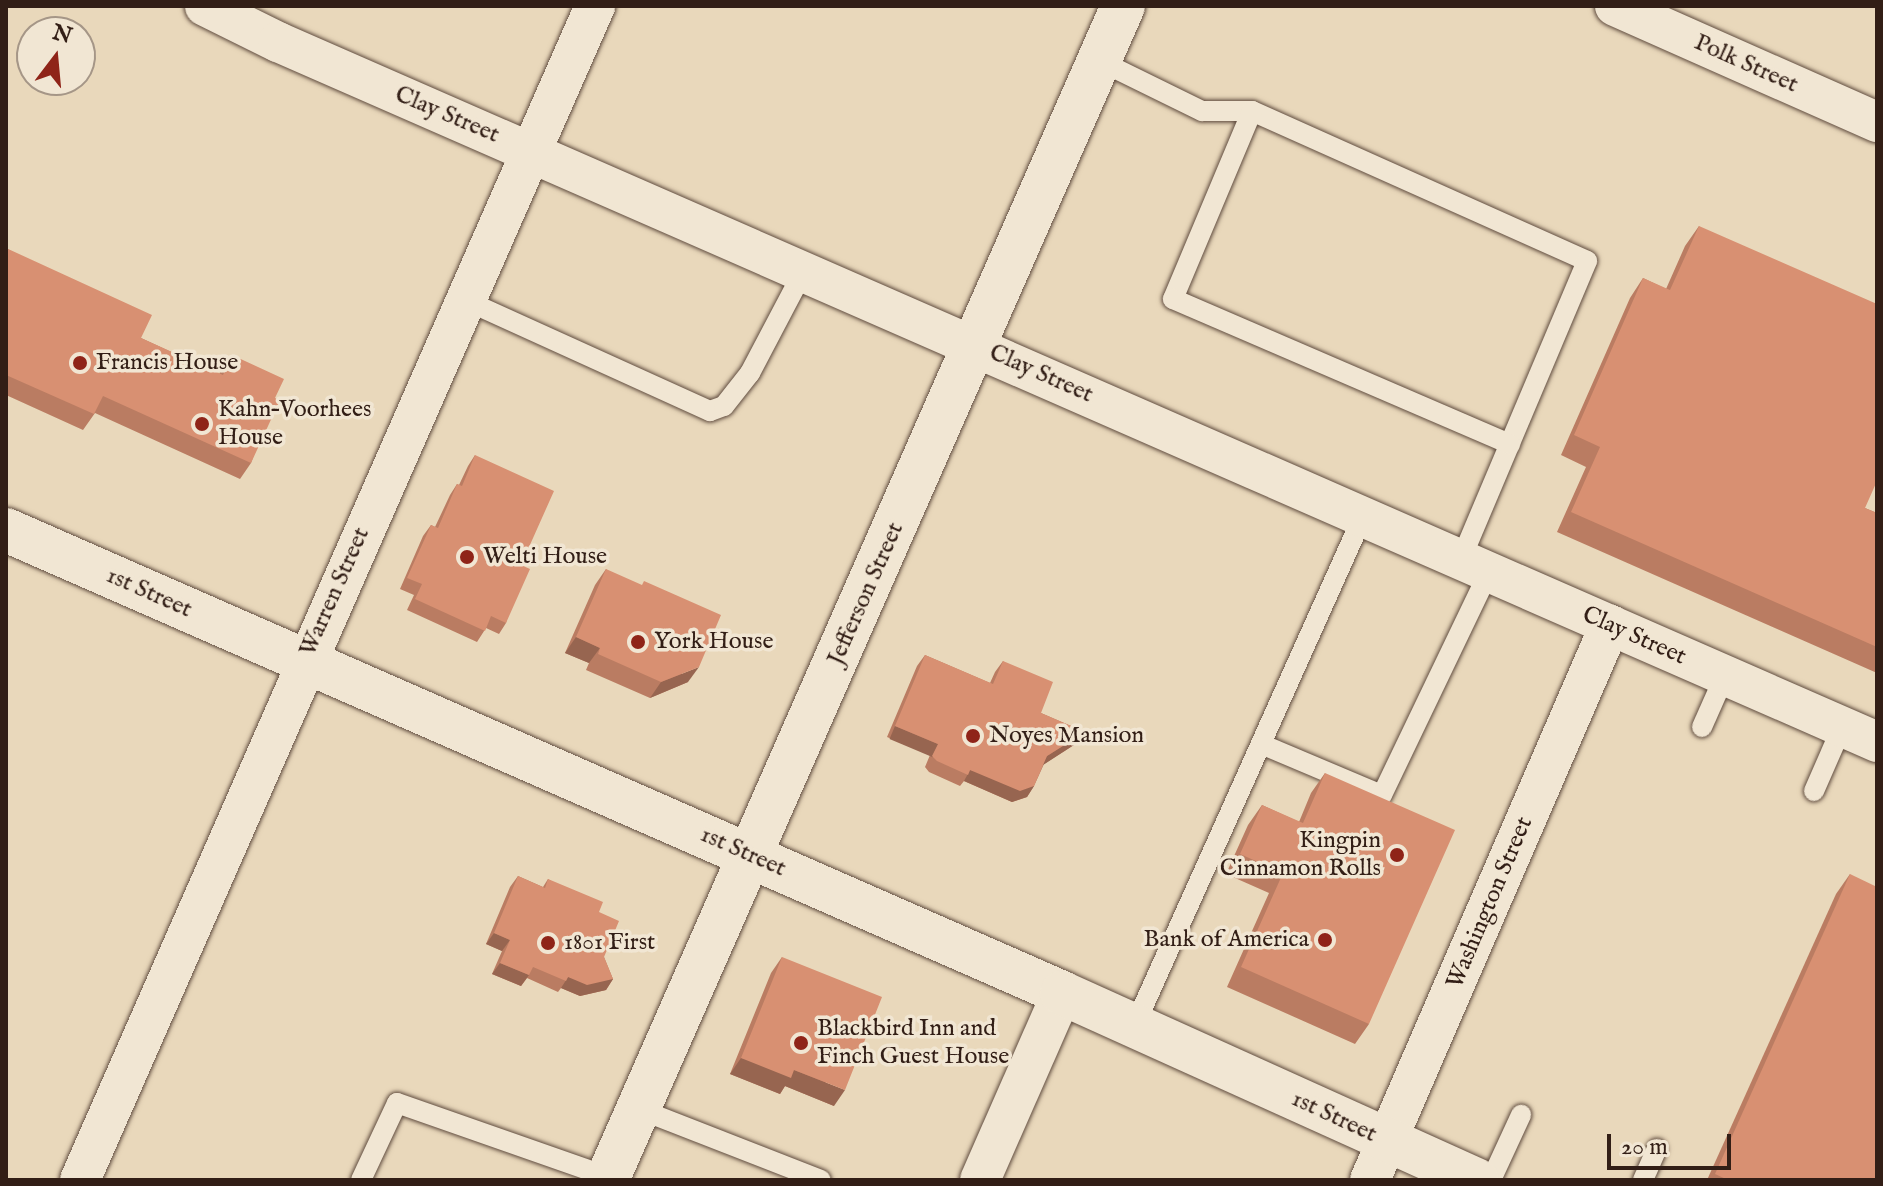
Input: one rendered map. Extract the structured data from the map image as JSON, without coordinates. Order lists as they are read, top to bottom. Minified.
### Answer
{"streets":{"main road":["1st Street","Jefferson Street"],"street":["Polk Street","Clay Street","Warren Street","Washington Street"]},"crossings":[["Clay Street","Warren Street"],["Clay Street","Jefferson Street"],["Clay Street","Washington Street"],["Warren Street","1st Street"],["1st Street","Jefferson Street"],["1st Street","Washington Street"]],"places":["Francis House","Kahn–Voorhees House","Welti House","York House","Noyes Mansion","Kingpin Cinnamon Rolls","Bank of America","1801 First","Blackbird Inn and Finch Guest House"],"scale_bar":"20 m","north":"top"}
